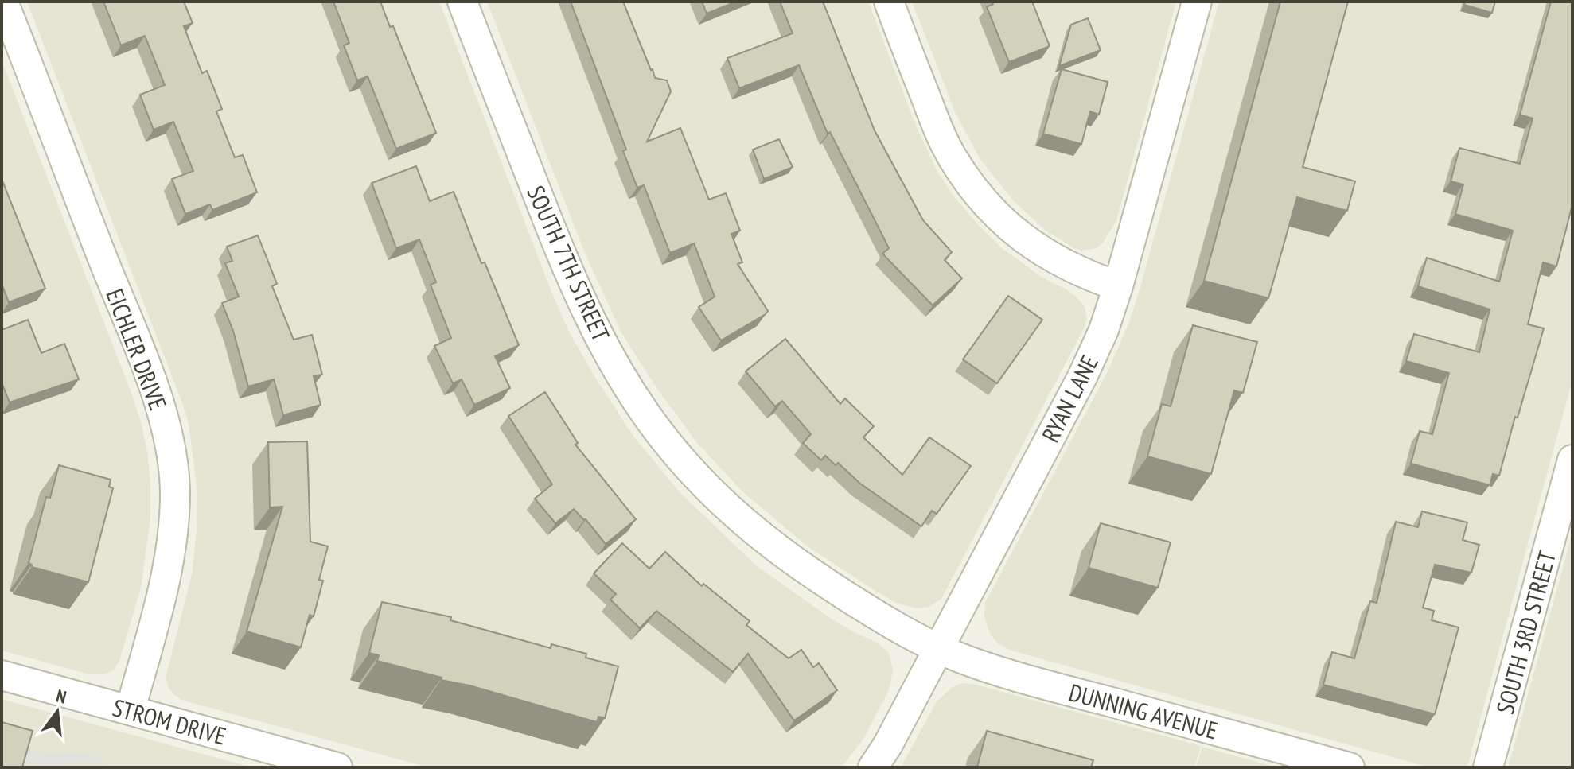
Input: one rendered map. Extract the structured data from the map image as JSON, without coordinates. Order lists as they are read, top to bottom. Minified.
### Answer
{"streets":{"street":["SOUTH 7TH STREET","EICHLER DRIVE","RYAN LANE","SOUTH 3RD STREET","DUNNING AVENUE","STROM DRIVE"]},"crossings":[["SOUTH 7TH STREET","RYAN LANE"],["SOUTH 7TH STREET","DUNNING AVENUE"],["EICHLER DRIVE","STROM DRIVE"],["RYAN LANE","DUNNING AVENUE"]],"north":"top"}
